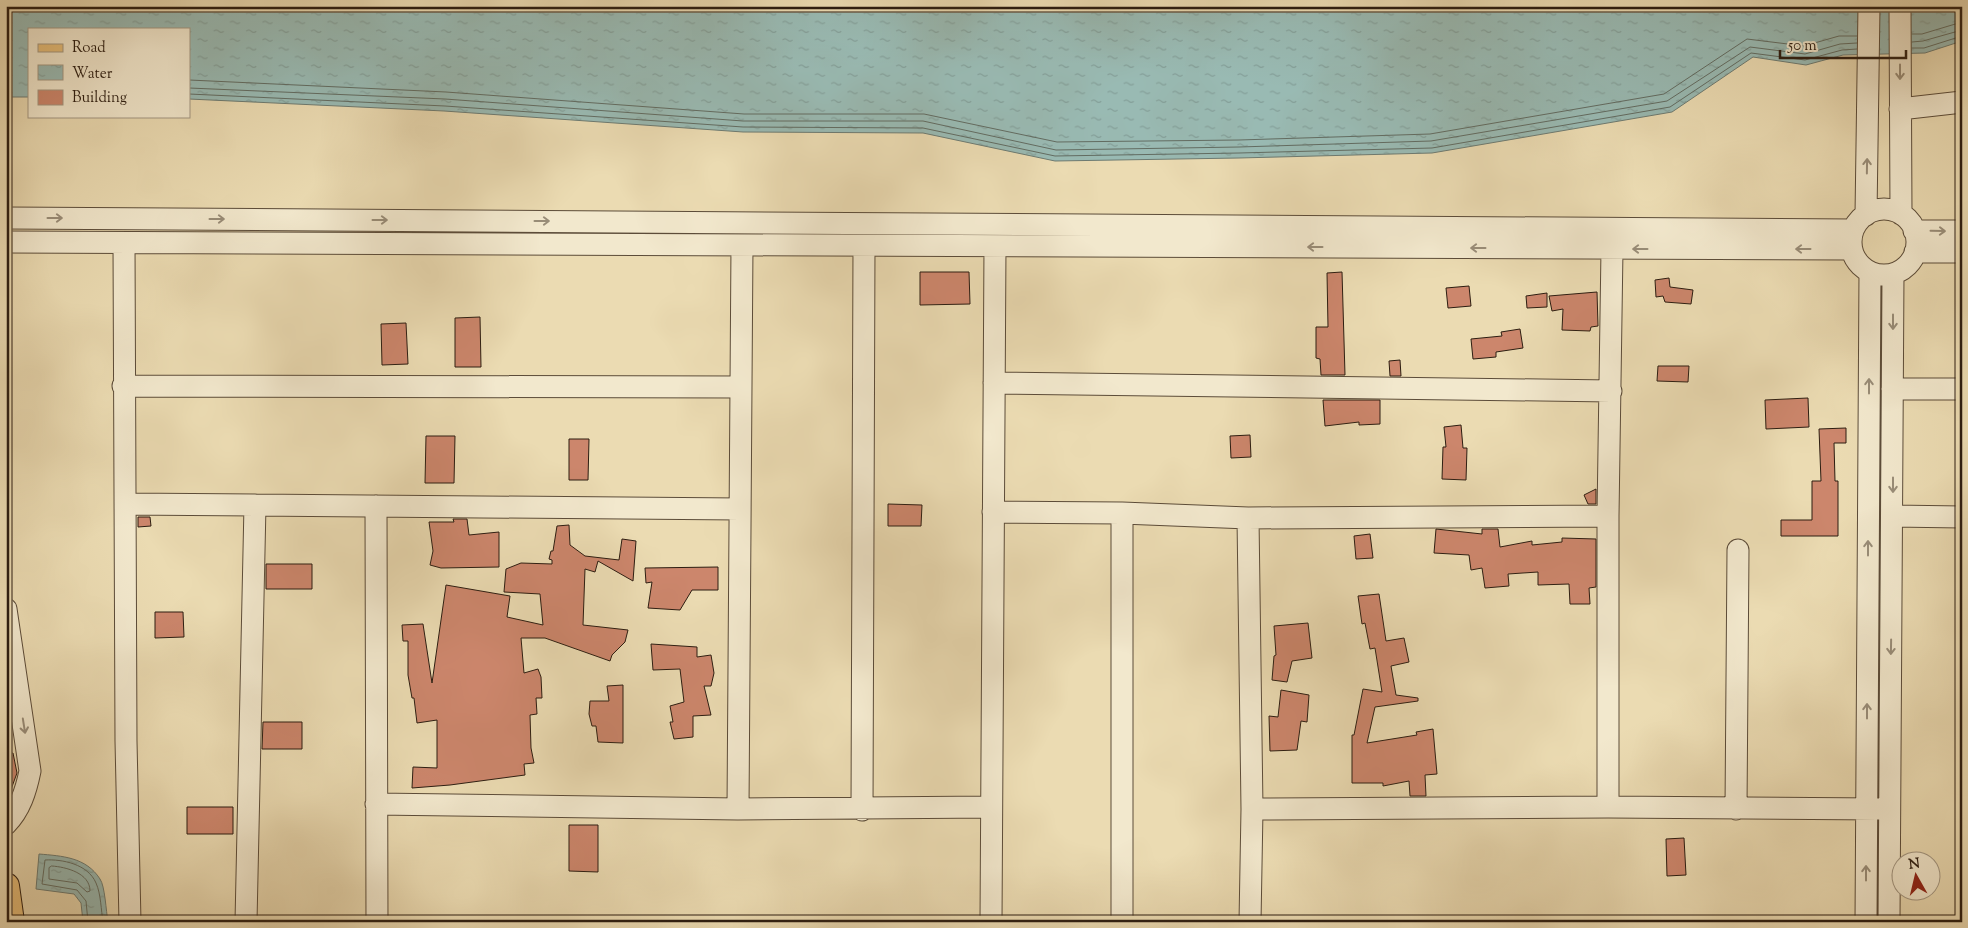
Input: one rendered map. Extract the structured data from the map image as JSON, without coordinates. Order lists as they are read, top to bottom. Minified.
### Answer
{"legend":["Road","Water","Building"],"scale_bar":"50 m","north":"top"}
